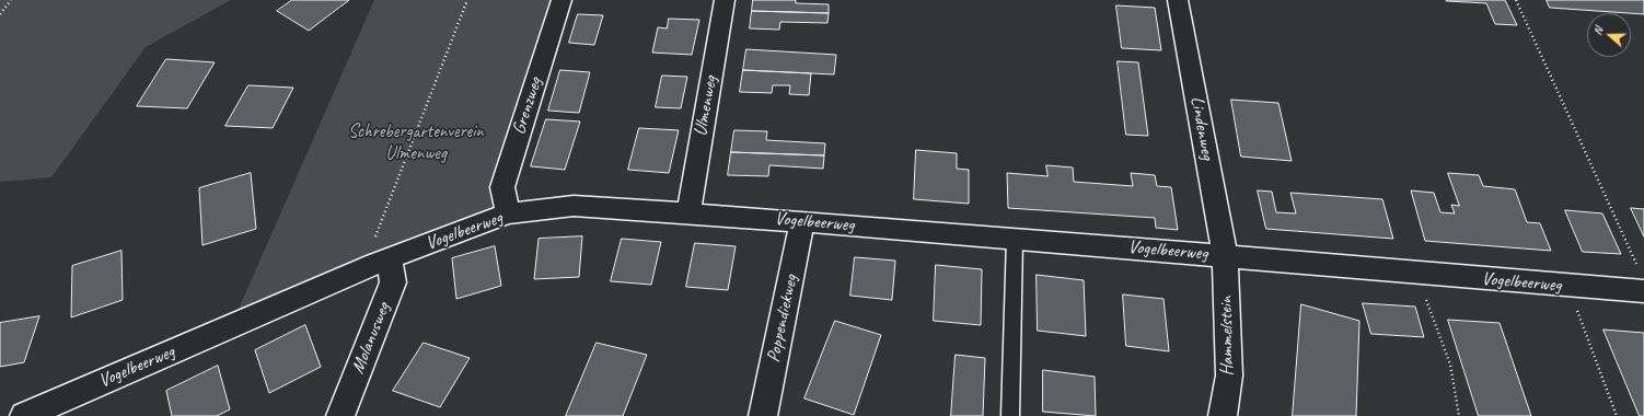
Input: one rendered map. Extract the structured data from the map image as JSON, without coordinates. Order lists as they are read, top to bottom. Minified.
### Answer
{"streets":{"street":["Grenzweg","Ulmenweg","Lindenweg","Vogelbeerweg","Poppendiekweg","Hammelstein","Molanusweg"]},"crossings":[["Grenzweg","Vogelbeerweg"],["Ulmenweg","Vogelbeerweg"],["Lindenweg","Vogelbeerweg"],["Lindenweg","Hammelstein"],["Vogelbeerweg","Poppendiekweg"],["Vogelbeerweg","Hammelstein"],["Vogelbeerweg","Molanusweg"]],"parks":["Schrebergartenverein Ulmenweg"],"north":"left"}
